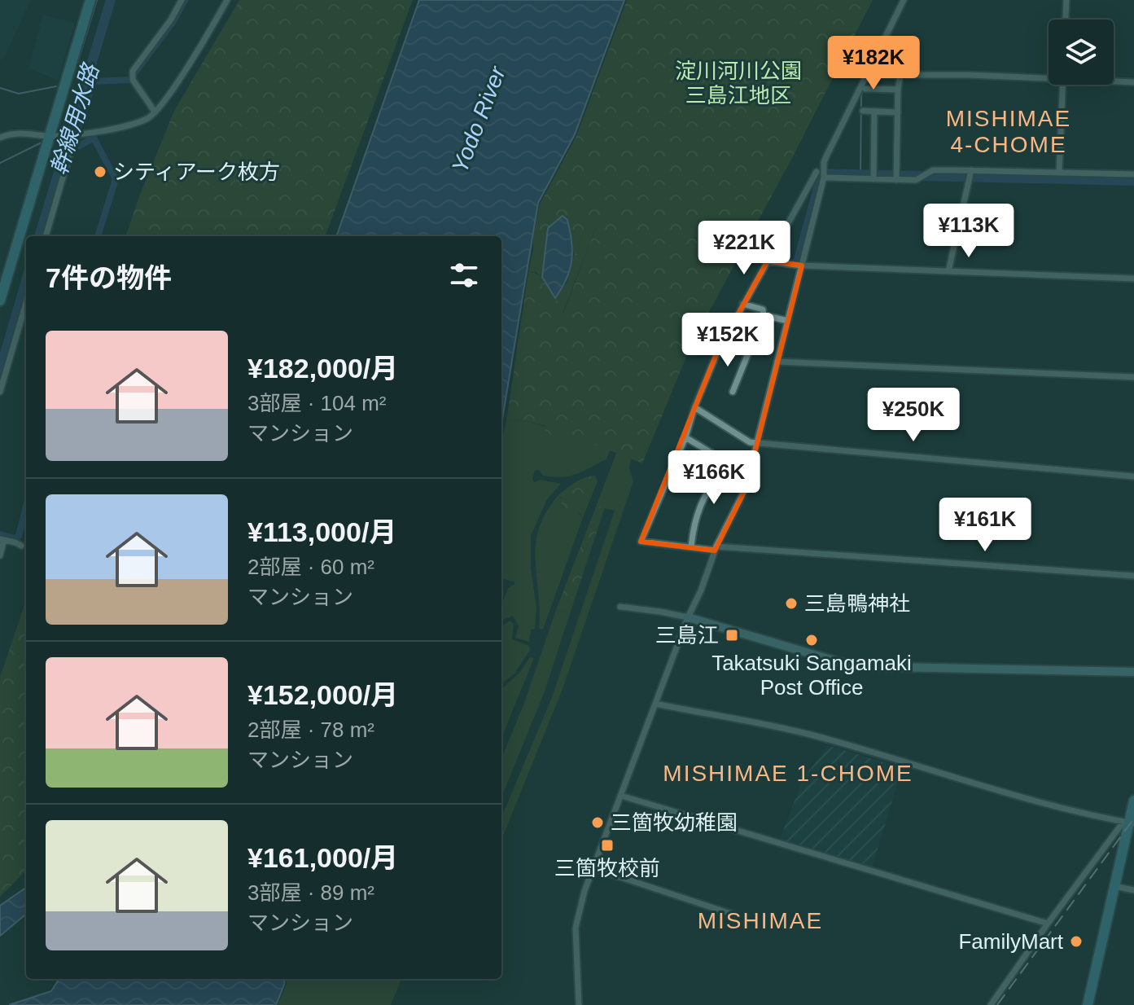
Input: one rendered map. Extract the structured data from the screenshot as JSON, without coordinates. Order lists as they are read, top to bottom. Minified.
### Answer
{"districts":["MISHIMAE 4-CHOME","MISHIMAE 1-CHOME","MISHIMAE"],"water":["幹線用水路","Yodo River"],"parks":["淀川河川公園 三島江地区"],"places":{"other":["シティアーク枚方","三島鴨神社","Takatsuki Sangamaki Post Office","三箇牧幼稚園","FamilyMart"],"transit":["三島江","三箇牧校前"]},"page":{"price":["¥182K","¥113K","¥221K","¥152K","¥250K","¥166K","¥161K"],"heading":"7件の物件","list":[{"name":"¥182,000/月","note":"3部屋 · 104 m² · マンション"},{"name":"¥113,000/月","note":"2部屋 · 60 m² · マンション"},{"name":"¥152,000/月","note":"2部屋 · 78 m² · マンション"},{"name":"¥161,000/月","note":"3部屋 · 89 m² · マンション"}]}}
